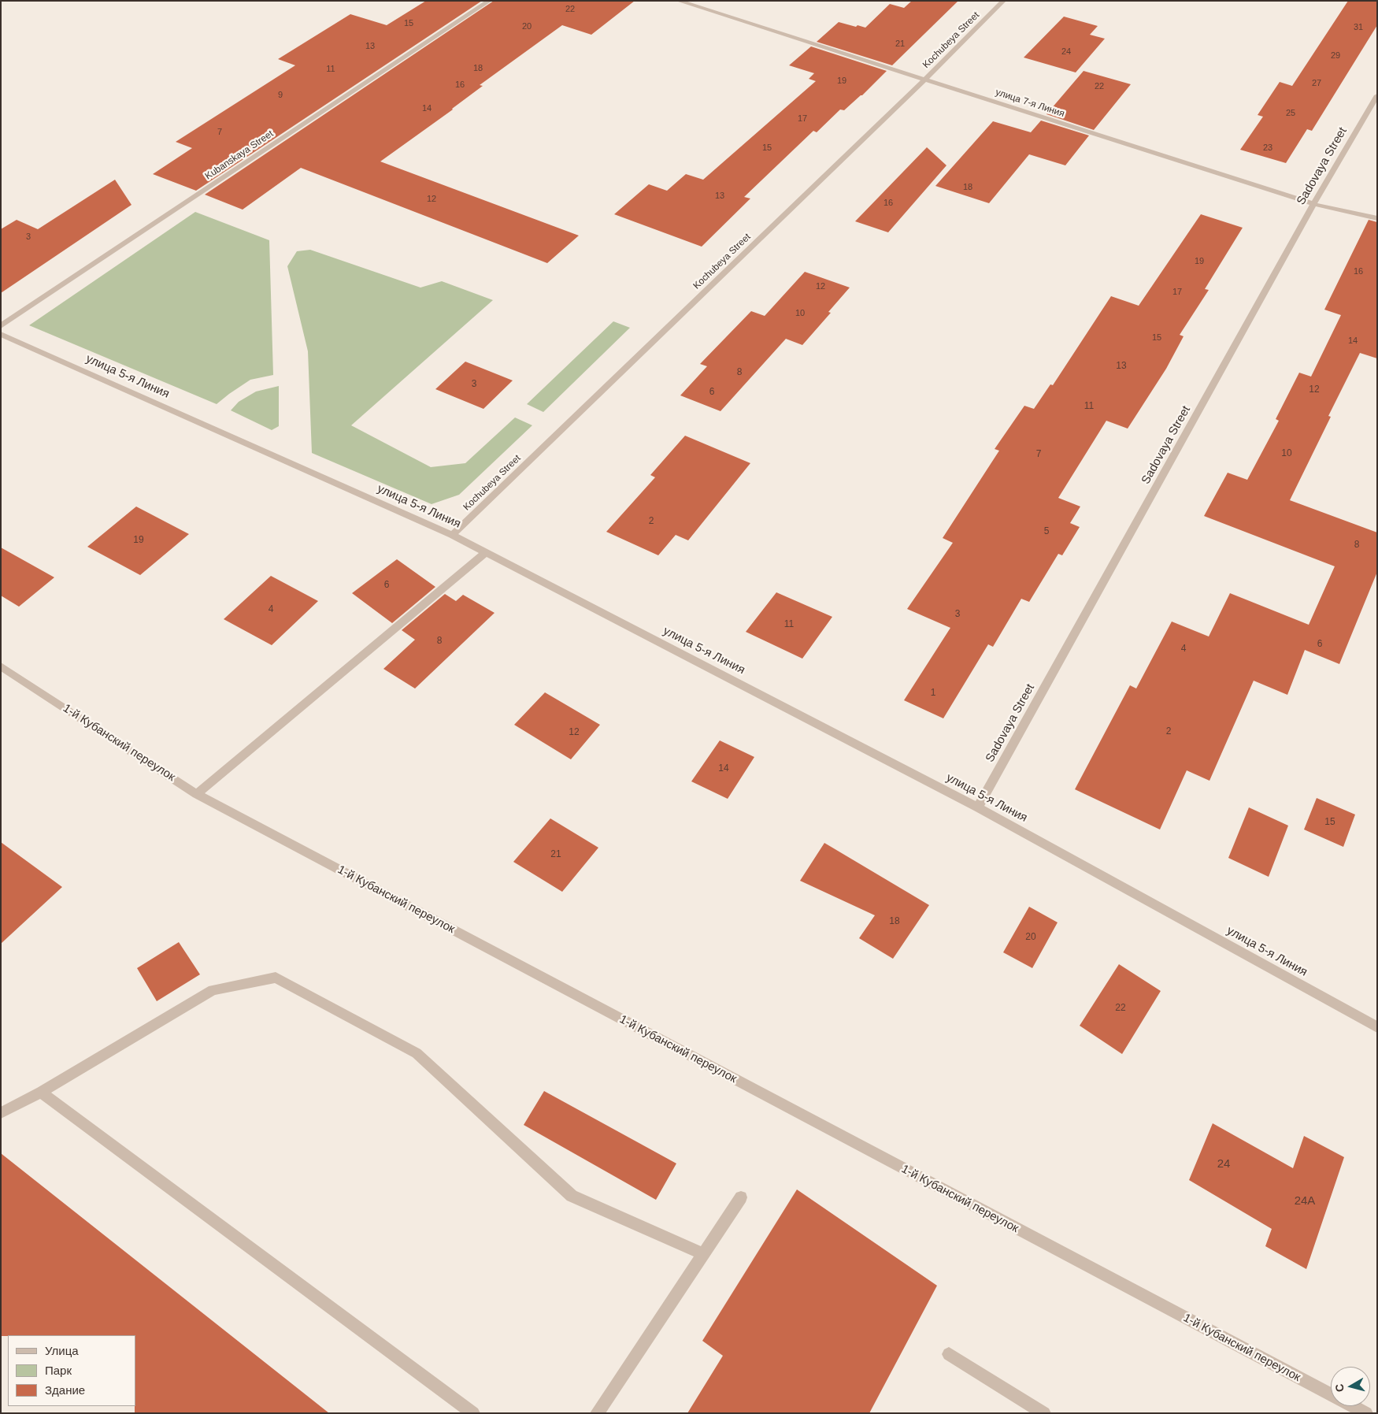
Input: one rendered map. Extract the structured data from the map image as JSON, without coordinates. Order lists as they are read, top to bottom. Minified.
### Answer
{"streets":{"street":["Kochubeya Street","улица 7-я Линия","Kubanskaya Street","Sadovaya Street","улица 5-я Линия","1-й Кубанский переулок"]},"crossings":[["Kochubeya Street","улица 7-я Линия"],["Kochubeya Street","улица 5-я Линия"],["улица 7-я Линия","Sadovaya Street"],["Sadovaya Street","улица 5-я Линия"]],"house_numbers":["22","15","20","31","21","13","24","29","18","11","19","27","16","22","9","14","25","17","7","15","23","18","13","12","16","3","19","16","12","17","10","15","14","13","8","3","12","6","11","10","7","2","5","19","8","6","4","3","11","8","6","4","1","2","12","14","15","21","18","20","22","24","24А"],"legend":["Улица","Парк","Здание"],"north":"left"}
